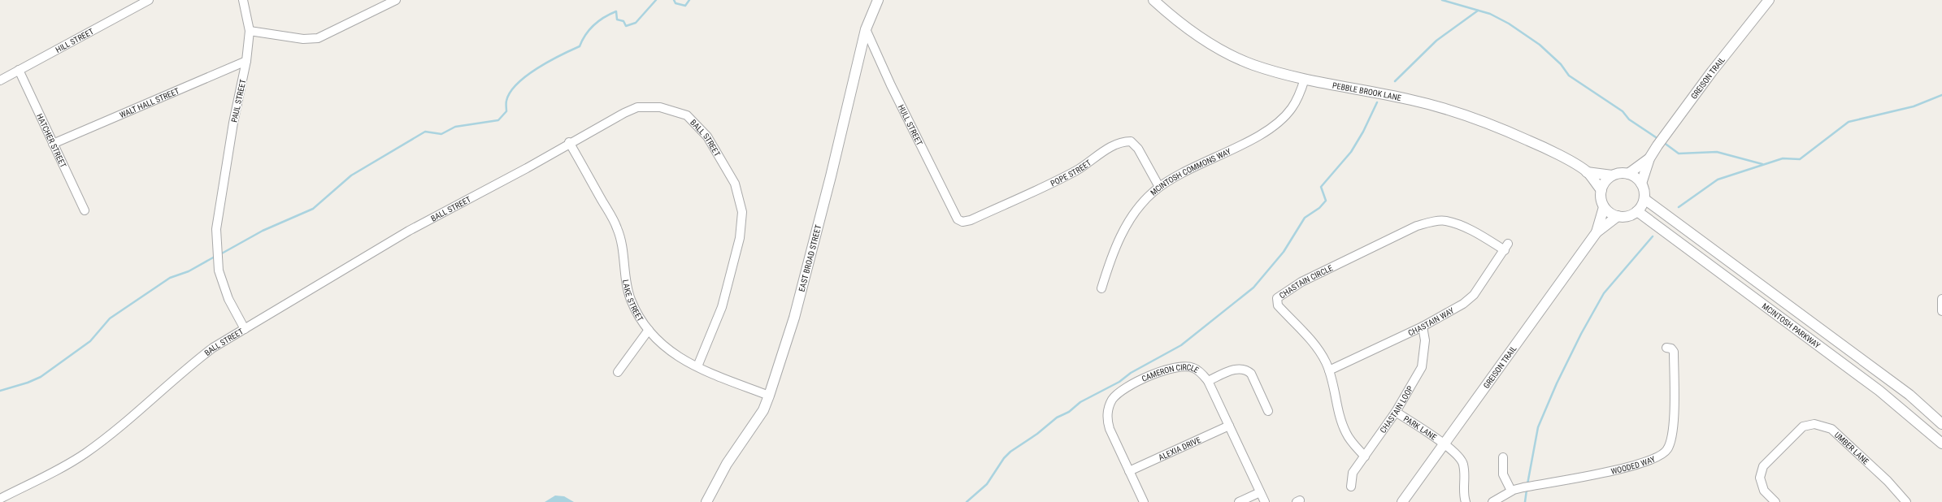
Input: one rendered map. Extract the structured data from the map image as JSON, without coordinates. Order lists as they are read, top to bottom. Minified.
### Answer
{"streets":{"street":["HILL STREET","GREISON TRAIL","PEBBLE BROOK LANE","PAUL STREET","WALT HALL STREET","HULL STREET","BALL STREET","HATCHER STREET","POPE STREET","MCINTOSH COMMONS WAY","EAST BROAD STREET","CHASTAIN CIRCLE","LAKE STREET","CHASTAIN WAY","MCINTOSH PARKWAY","CAMERON CIRCLE","CHASTAIN LOOP","PARK LANE","ALEXIA DRIVE","UMBER LANE","WOODED WAY"]},"crossings":[["HILL STREET","HATCHER STREET"],["GREISON TRAIL","PEBBLE BROOK LANE"],["GREISON TRAIL","MCINTOSH PARKWAY"],["GREISON TRAIL","PARK LANE"],["PEBBLE BROOK LANE","MCINTOSH COMMONS WAY"],["PEBBLE BROOK LANE","MCINTOSH PARKWAY"],["PAUL STREET","WALT HALL STREET"],["PAUL STREET","BALL STREET"],["WALT HALL STREET","HATCHER STREET"],["HULL STREET","POPE STREET"],["HULL STREET","EAST BROAD STREET"],["BALL STREET","LAKE STREET"],["POPE STREET","MCINTOSH COMMONS WAY"],["EAST BROAD STREET","LAKE STREET"],["CHASTAIN CIRCLE","CHASTAIN WAY"],["CHASTAIN CIRCLE","CHASTAIN LOOP"],["CHASTAIN WAY","CHASTAIN LOOP"],["CAMERON CIRCLE","ALEXIA DRIVE"],["CHASTAIN LOOP","PARK LANE"]]}
